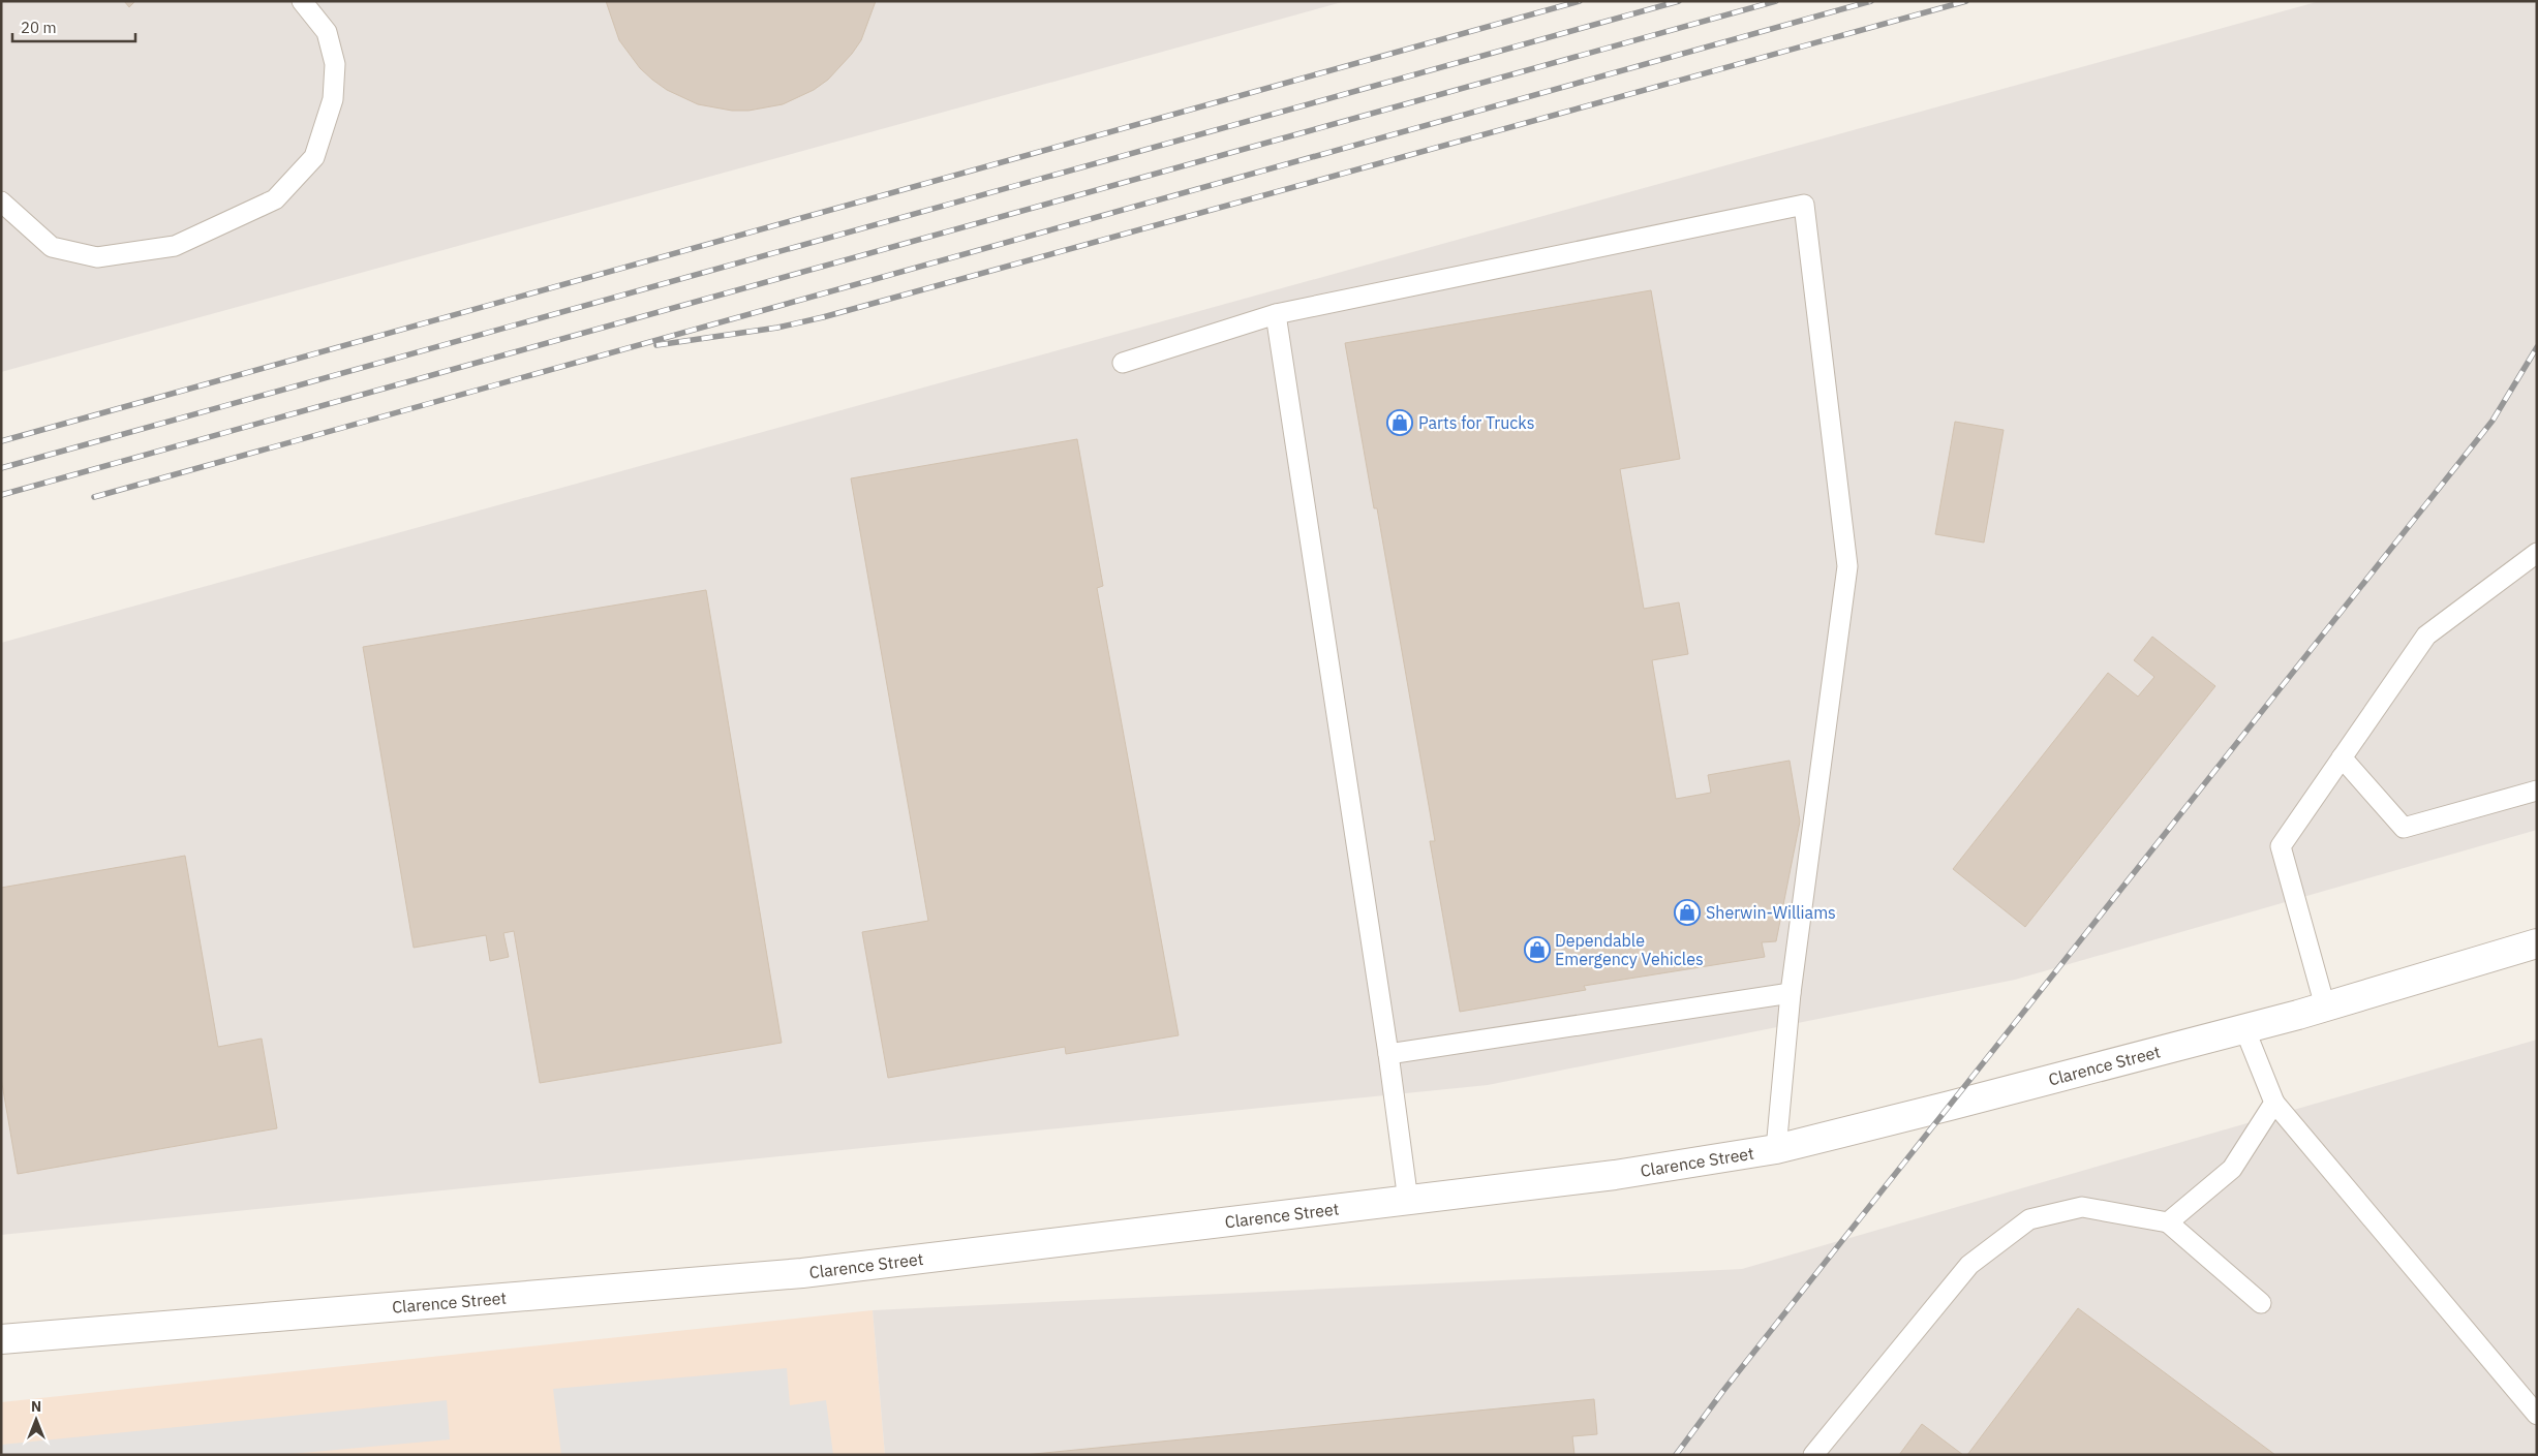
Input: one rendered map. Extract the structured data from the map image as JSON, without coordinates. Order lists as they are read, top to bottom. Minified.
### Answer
{"streets":{"street":["Clarence Street"]},"places":{"shop":["Parts for Trucks","Sherwin-Williams","Dependable Emergency Vehicles"]},"scale_bar":"20 m","north":"top"}
